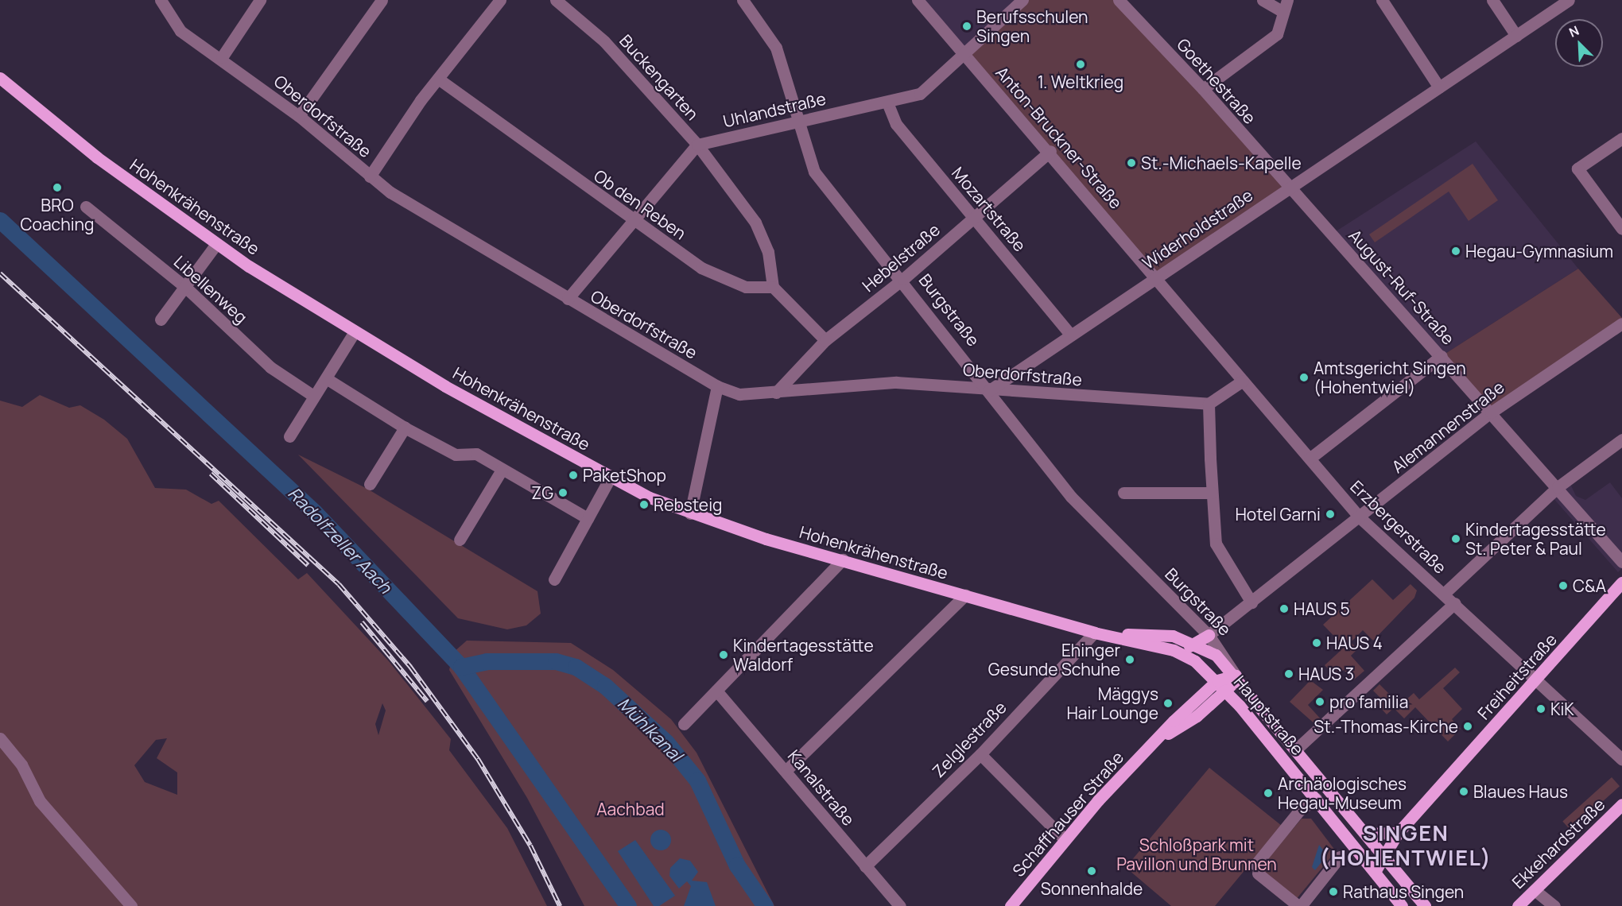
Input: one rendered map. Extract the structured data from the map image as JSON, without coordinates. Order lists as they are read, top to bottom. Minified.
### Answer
{"streets":{"main road":["Hohenkrähenstraße","Freiheitstraße","Hauptstraße","Schaffhauser Straße","Ekkehardstraße"],"street":["Buckengarten","Goethestraße","Uhlandstraße","Oberdorfstraße","Anton-Bruckner-Straße","Ob den Reben","Mozartstraße","Widerholdstraße","Hebelstraße","August-Ruf-Straße","Libellenweg","Burgstraße","Alemannenstraße","Erzbergerstraße","Zelglestraße","Kanalstraße"]},"crossings":[["Buckengarten","Uhlandstraße"],["Buckengarten","Ob den Reben"],["Goethestraße","Widerholdstraße"],["Goethestraße","August-Ruf-Straße"],["Uhlandstraße","Anton-Bruckner-Straße"],["Uhlandstraße","Mozartstraße"],["Uhlandstraße","Burgstraße"],["Oberdorfstraße","Widerholdstraße"],["Oberdorfstraße","Hebelstraße"],["Oberdorfstraße","Burgstraße"],["Anton-Bruckner-Straße","Widerholdstraße"],["Anton-Bruckner-Straße","Hebelstraße"],["Anton-Bruckner-Straße","Erzbergerstraße"],["Hohenkrähenstraße","Burgstraße"],["Hohenkrähenstraße","Hauptstraße"],["Hohenkrähenstraße","Zelglestraße"],["Hohenkrähenstraße","Schaffhauser Straße"],["Mozartstraße","Widerholdstraße"],["Mozartstraße","Hebelstraße"],["Widerholdstraße","August-Ruf-Straße"],["Widerholdstraße","Burgstraße"],["Widerholdstraße","Erzbergerstraße"],["Hebelstraße","Burgstraße"],["August-Ruf-Straße","Alemannenstraße"],["Burgstraße","Alemannenstraße"],["Burgstraße","Hauptstraße"],["Burgstraße","Schaffhauser Straße"],["Alemannenstraße","Erzbergerstraße"],["Erzbergerstraße","Freiheitstraße"],["Freiheitstraße","Hauptstraße"],["Hauptstraße","Schaffhauser Straße"],["Zelglestraße","Kanalstraße"]],"districts":["SINGEN (HOHENTWIEL)"],"water":["Radolfzeller Aach","Mühlkanal"],"parks":["Aachbad","Schloßpark mit Pavillon und Brunnen"],"places":["Berufsschulen Singen","1. Weltkrieg","St.-Michaels-Kapelle","BRO Coaching","Hegau-Gymnasium","Amtsgericht Singen (Hohentwiel)","PaketShop","ZG","Rebsteig","Hotel Garni","Kindertagesstätte St. Peter & Paul","C&A","HAUS 5","HAUS 4","Kindertagesstätte Waldorf","Ehinger Gesunde Schuhe","HAUS 3","pro familia","Mäggys Hair Lounge","KiK","St.-Thomas-Kirche","Blaues Haus","Archäologisches Hegau-Museum","Sonnenhalde","Rathaus Singen"],"north":"top left"}
